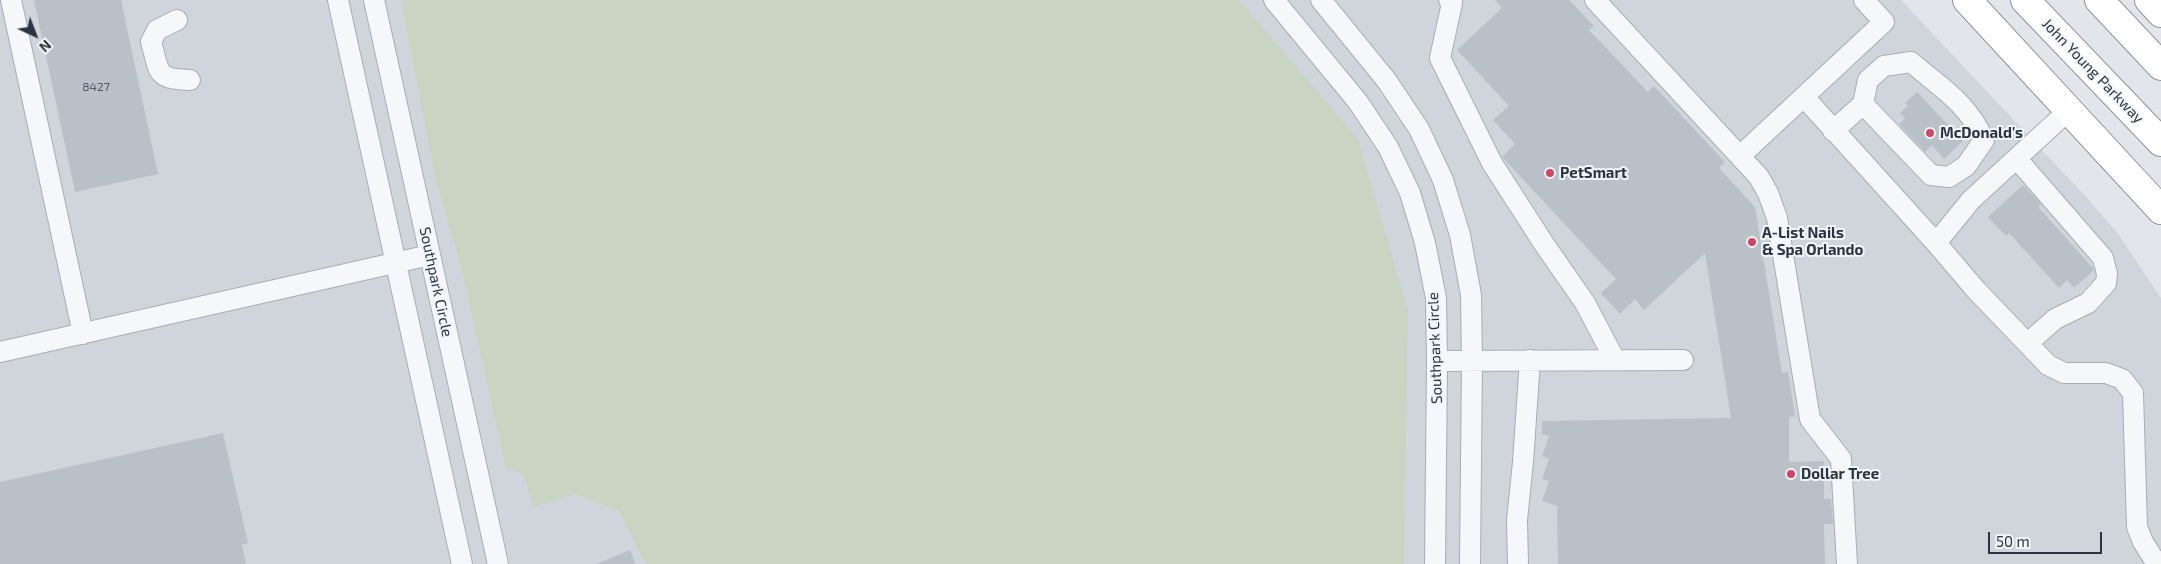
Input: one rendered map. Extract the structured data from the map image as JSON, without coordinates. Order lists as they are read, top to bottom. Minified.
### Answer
{"streets":{"highway":["John Young Parkway"],"street":["Southpark Circle"]},"places":["McDonald's","PetSmart","A-List Nails & Spa Orlando","Dollar Tree"],"house_numbers":["8427"],"scale_bar":"50 m","north":"bottom right"}
